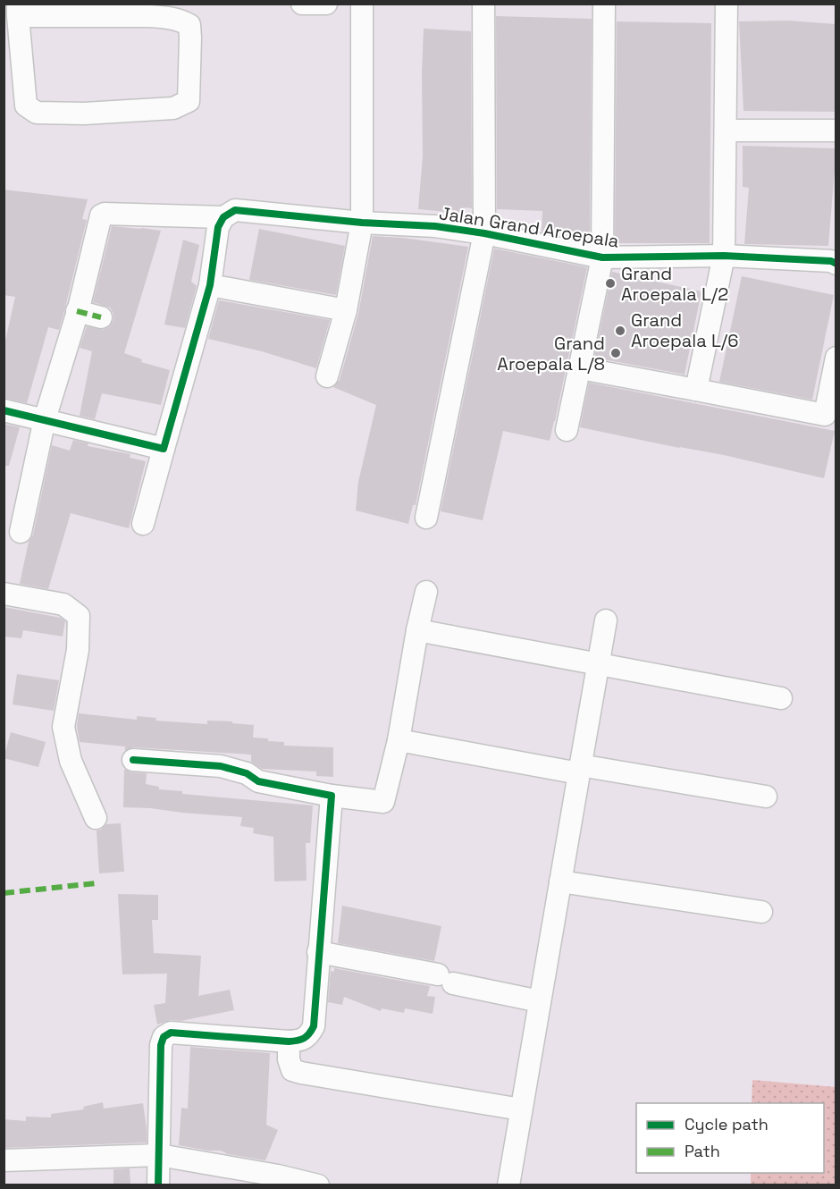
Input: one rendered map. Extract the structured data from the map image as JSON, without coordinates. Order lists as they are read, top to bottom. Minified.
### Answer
{"streets":{"street":["Jalan Grand Aroepala"]},"places":["Grand Aroepala L/2","Grand Aroepala L/6","Grand Aroepala L/8"],"legend":["Cycle path","Path"]}
